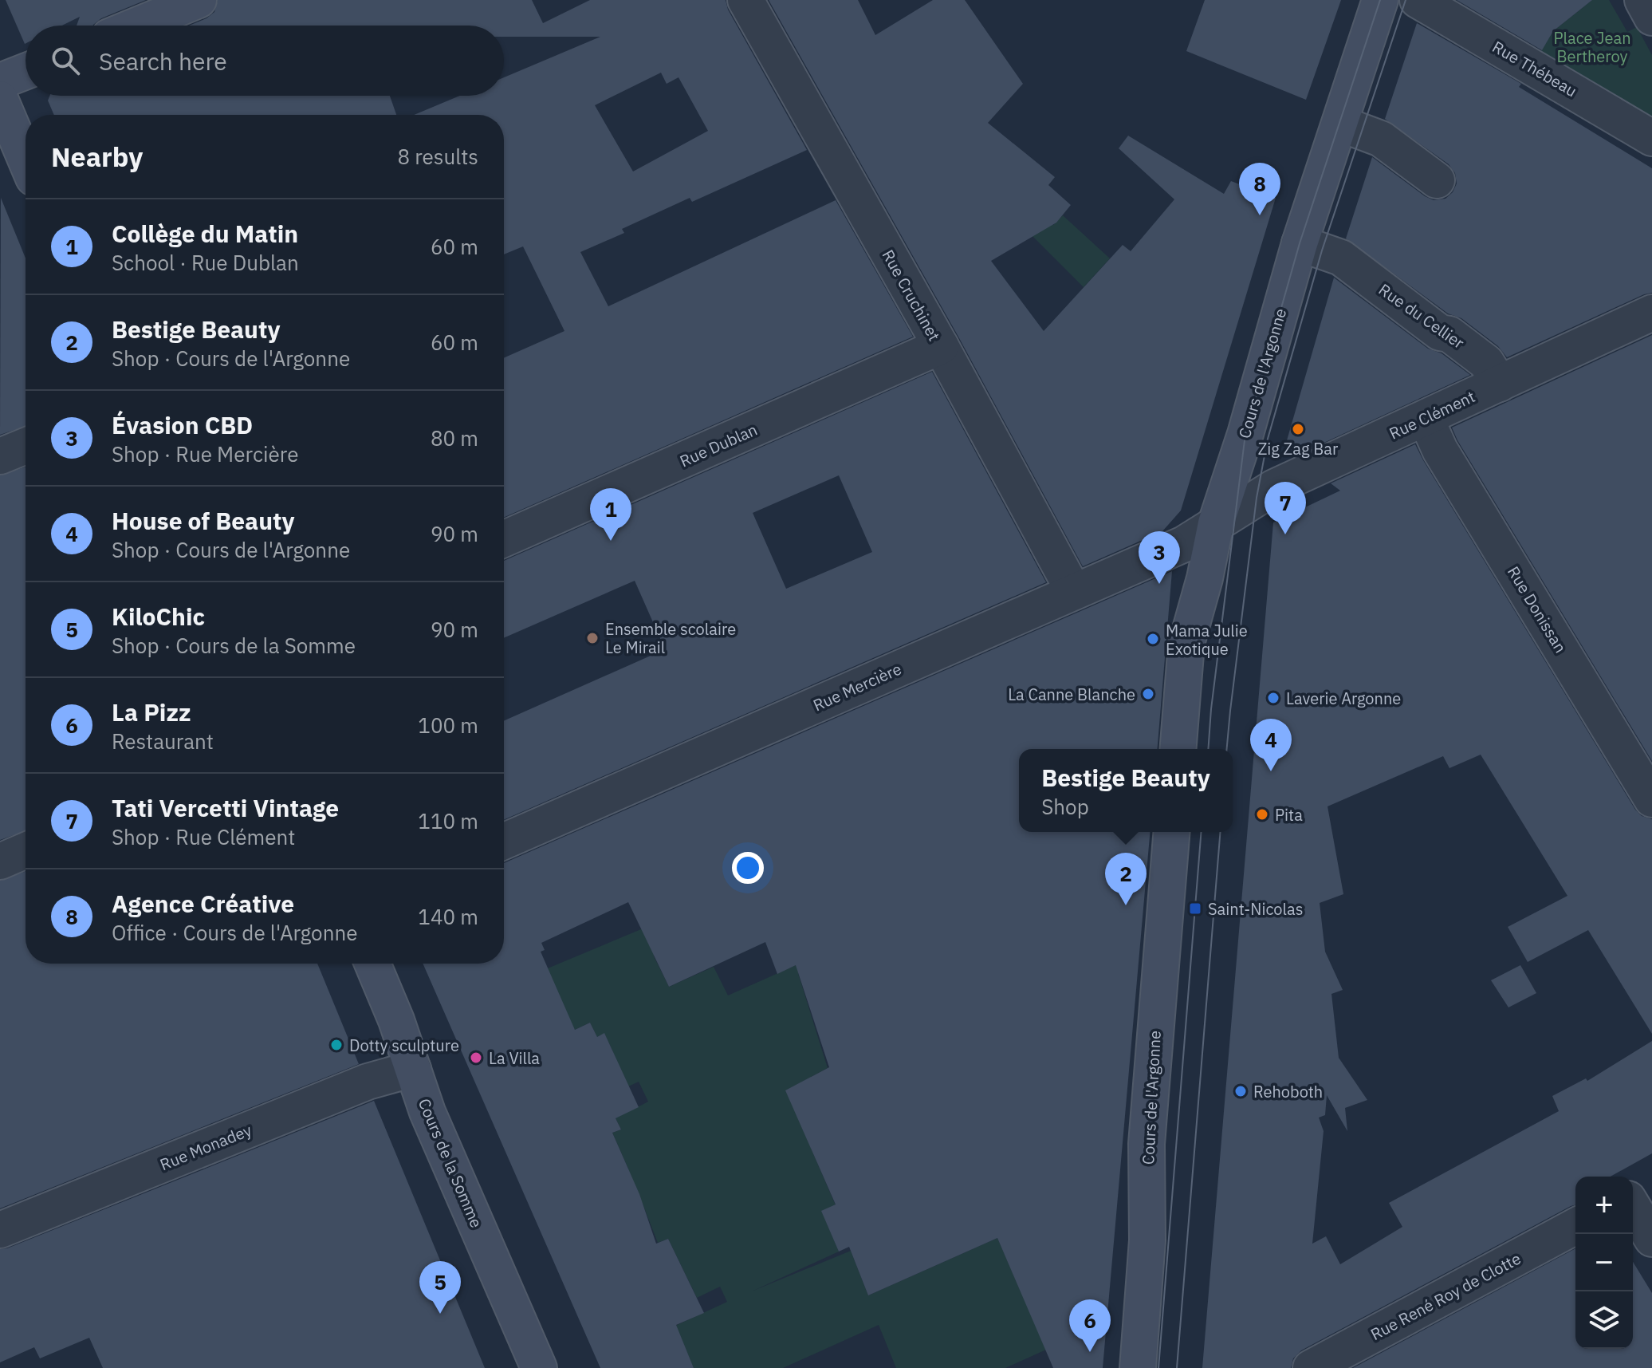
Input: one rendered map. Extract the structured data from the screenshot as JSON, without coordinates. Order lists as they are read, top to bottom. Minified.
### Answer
{"streets":{"street":["Rue Thébeau","Rue Cruchinet","Rue du Cellier","Cours de l'Argonne","Rue Clément","Rue Dublan","Rue Donissan","Rue Mercière","Rue Monadey","Cours de la Somme","Rue René Roy de Clotte"]},"crossings":[["Rue Cruchinet","Rue Dublan"],["Rue Cruchinet","Rue Mercière"],["Rue du Cellier","Cours de l'Argonne"],["Rue du Cellier","Rue Clément"],["Cours de l'Argonne","Rue Clément"],["Cours de l'Argonne","Rue Mercière"],["Rue Clément","Rue Donissan"],["Rue Clément","Rue Mercière"],["Rue Monadey","Cours de la Somme"]],"parks":["Place Jean Bertheroy"],"places":{"other":["Zig Zag Bar","Ensemble scolaire Le Mirail","Mama Julie Exotique","La Canne Blanche","Laverie Argonne","Pita","Dotty sculpture","La Villa","Rehoboth"],"transit":["Saint-Nicolas"]},"page":{"search":"Search here","heading":["Nearby","8 results"],"pins":["8","7","1","3","4","2","5","6"],"list":[{"mark":"1","name":"Collège du Matin","note":"School · Rue Dublan","value":"60 m"},{"mark":"2","name":"Bestige Beauty","note":"Shop · Cours de l'Argonne","value":"60 m"},{"mark":"3","name":"Évasion CBD","note":"Shop · Rue Mercière","value":"80 m"},{"mark":"4","name":"House of Beauty","note":"Shop · Cours de l'Argonne","value":"90 m"},{"mark":"5","name":"KiloChic","note":"Shop · Cours de la Somme","value":"90 m"},{"mark":"6","name":"La Pizz","note":"Restaurant","value":"100 m"},{"mark":"7","name":"Tati Vercetti Vintage","note":"Shop · Rue Clément","value":"110 m"},{"mark":"8","name":"Agence Créative","note":"Office · Cours de l'Argonne","value":"140 m"}],"popup":["Bestige Beauty","Shop"],"map_buttons":["+","−"]}}
